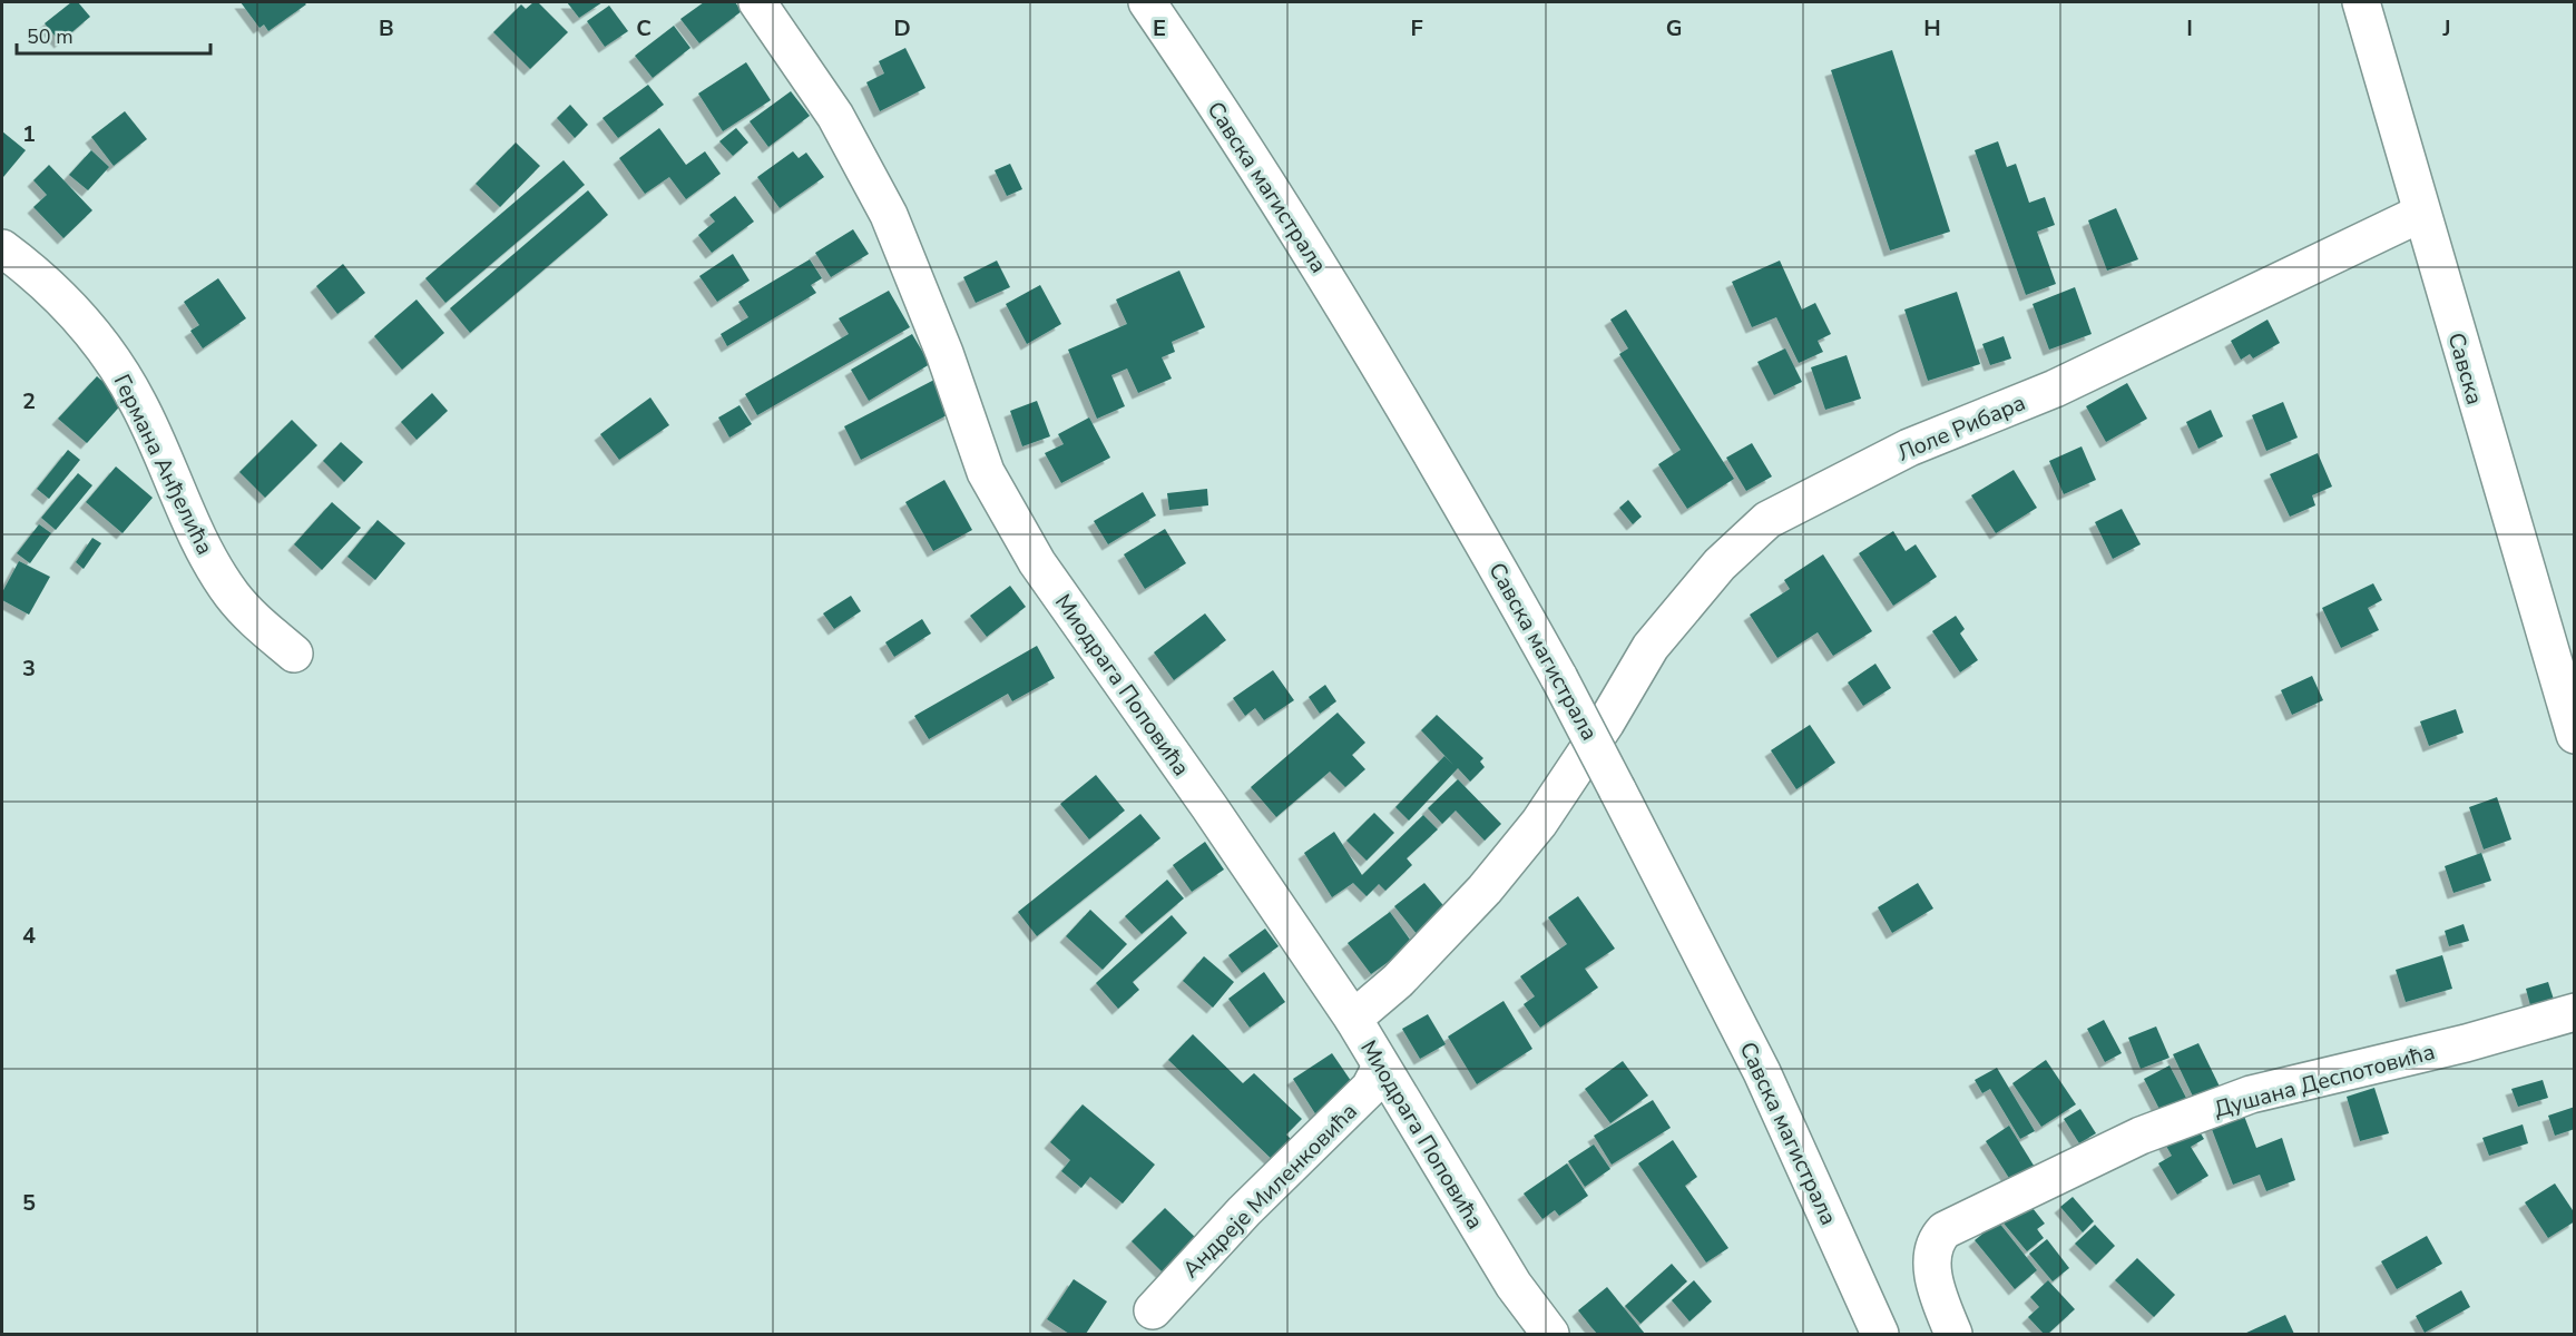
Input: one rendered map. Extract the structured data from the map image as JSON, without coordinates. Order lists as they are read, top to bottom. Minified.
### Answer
{"streets":{"street":["Савска магистрала","Савска","Лоле Рибара","Германа Анђелића","Миодрага Поповића","Душана Деспотовића","Андреје Миленковића"]},"crossings":[["Савска","Лоле Рибара"],["Лоле Рибара","Миодрага Поповића"],["Миодрага Поповића","Андреје Миленковића"]],"scale_bar":"50 m","grid":{"columns":["B","C","D","E","F","G","H","I","J"],"rows":["1","2","3","4","5"]}}
